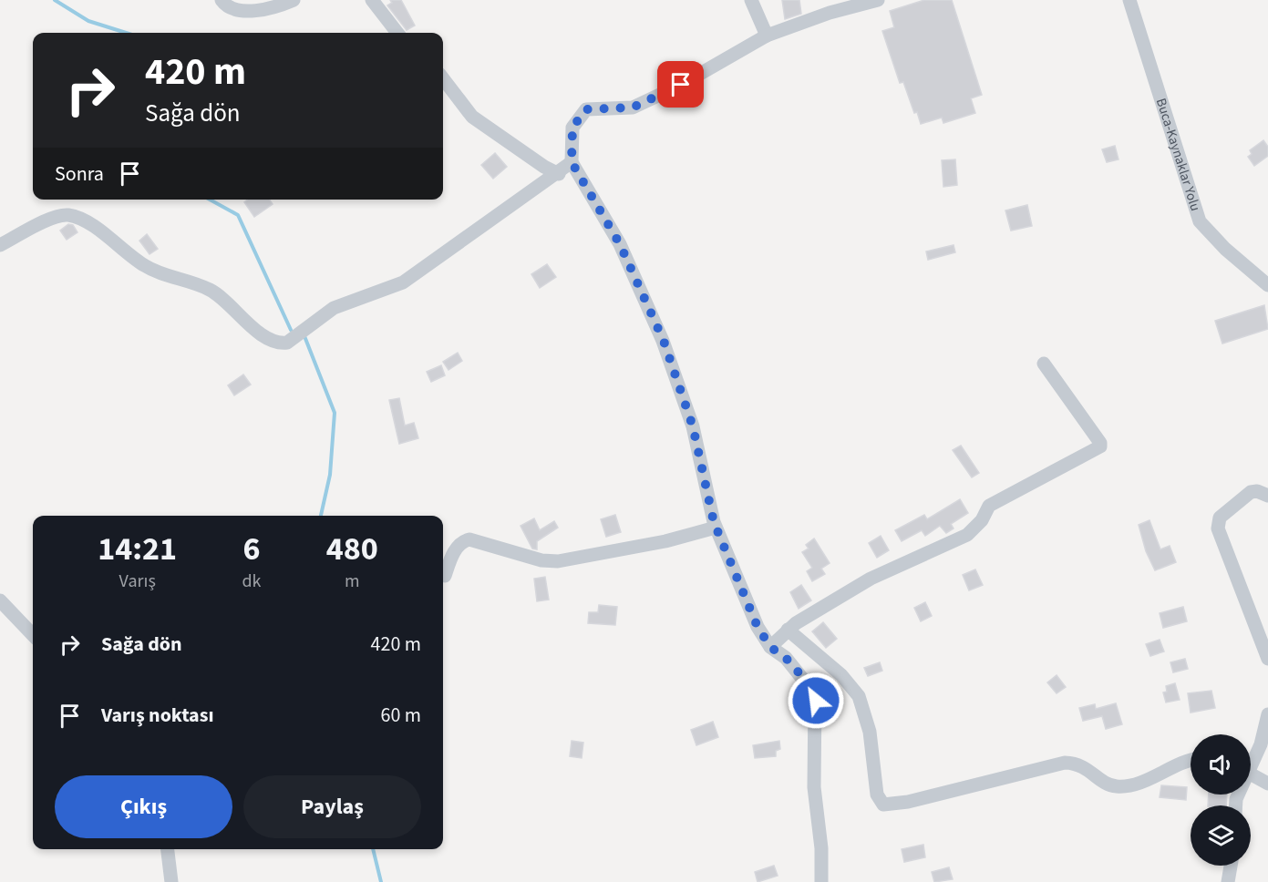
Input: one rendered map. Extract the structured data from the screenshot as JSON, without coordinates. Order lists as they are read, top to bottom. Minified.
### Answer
{"streets":{"street":["Buca-Kaynaklar Yolu"]},"page":{"turn":["420 m","Sağa dön"],"then":"Sonra","eta":["14:21","Varış","6","dk","480","m"],"list":[{"name":"Sağa dön","value":"420 m"},{"name":"Varış noktası","value":"60 m"}],"buttons":["Çıkış","Paylaş"]}}
